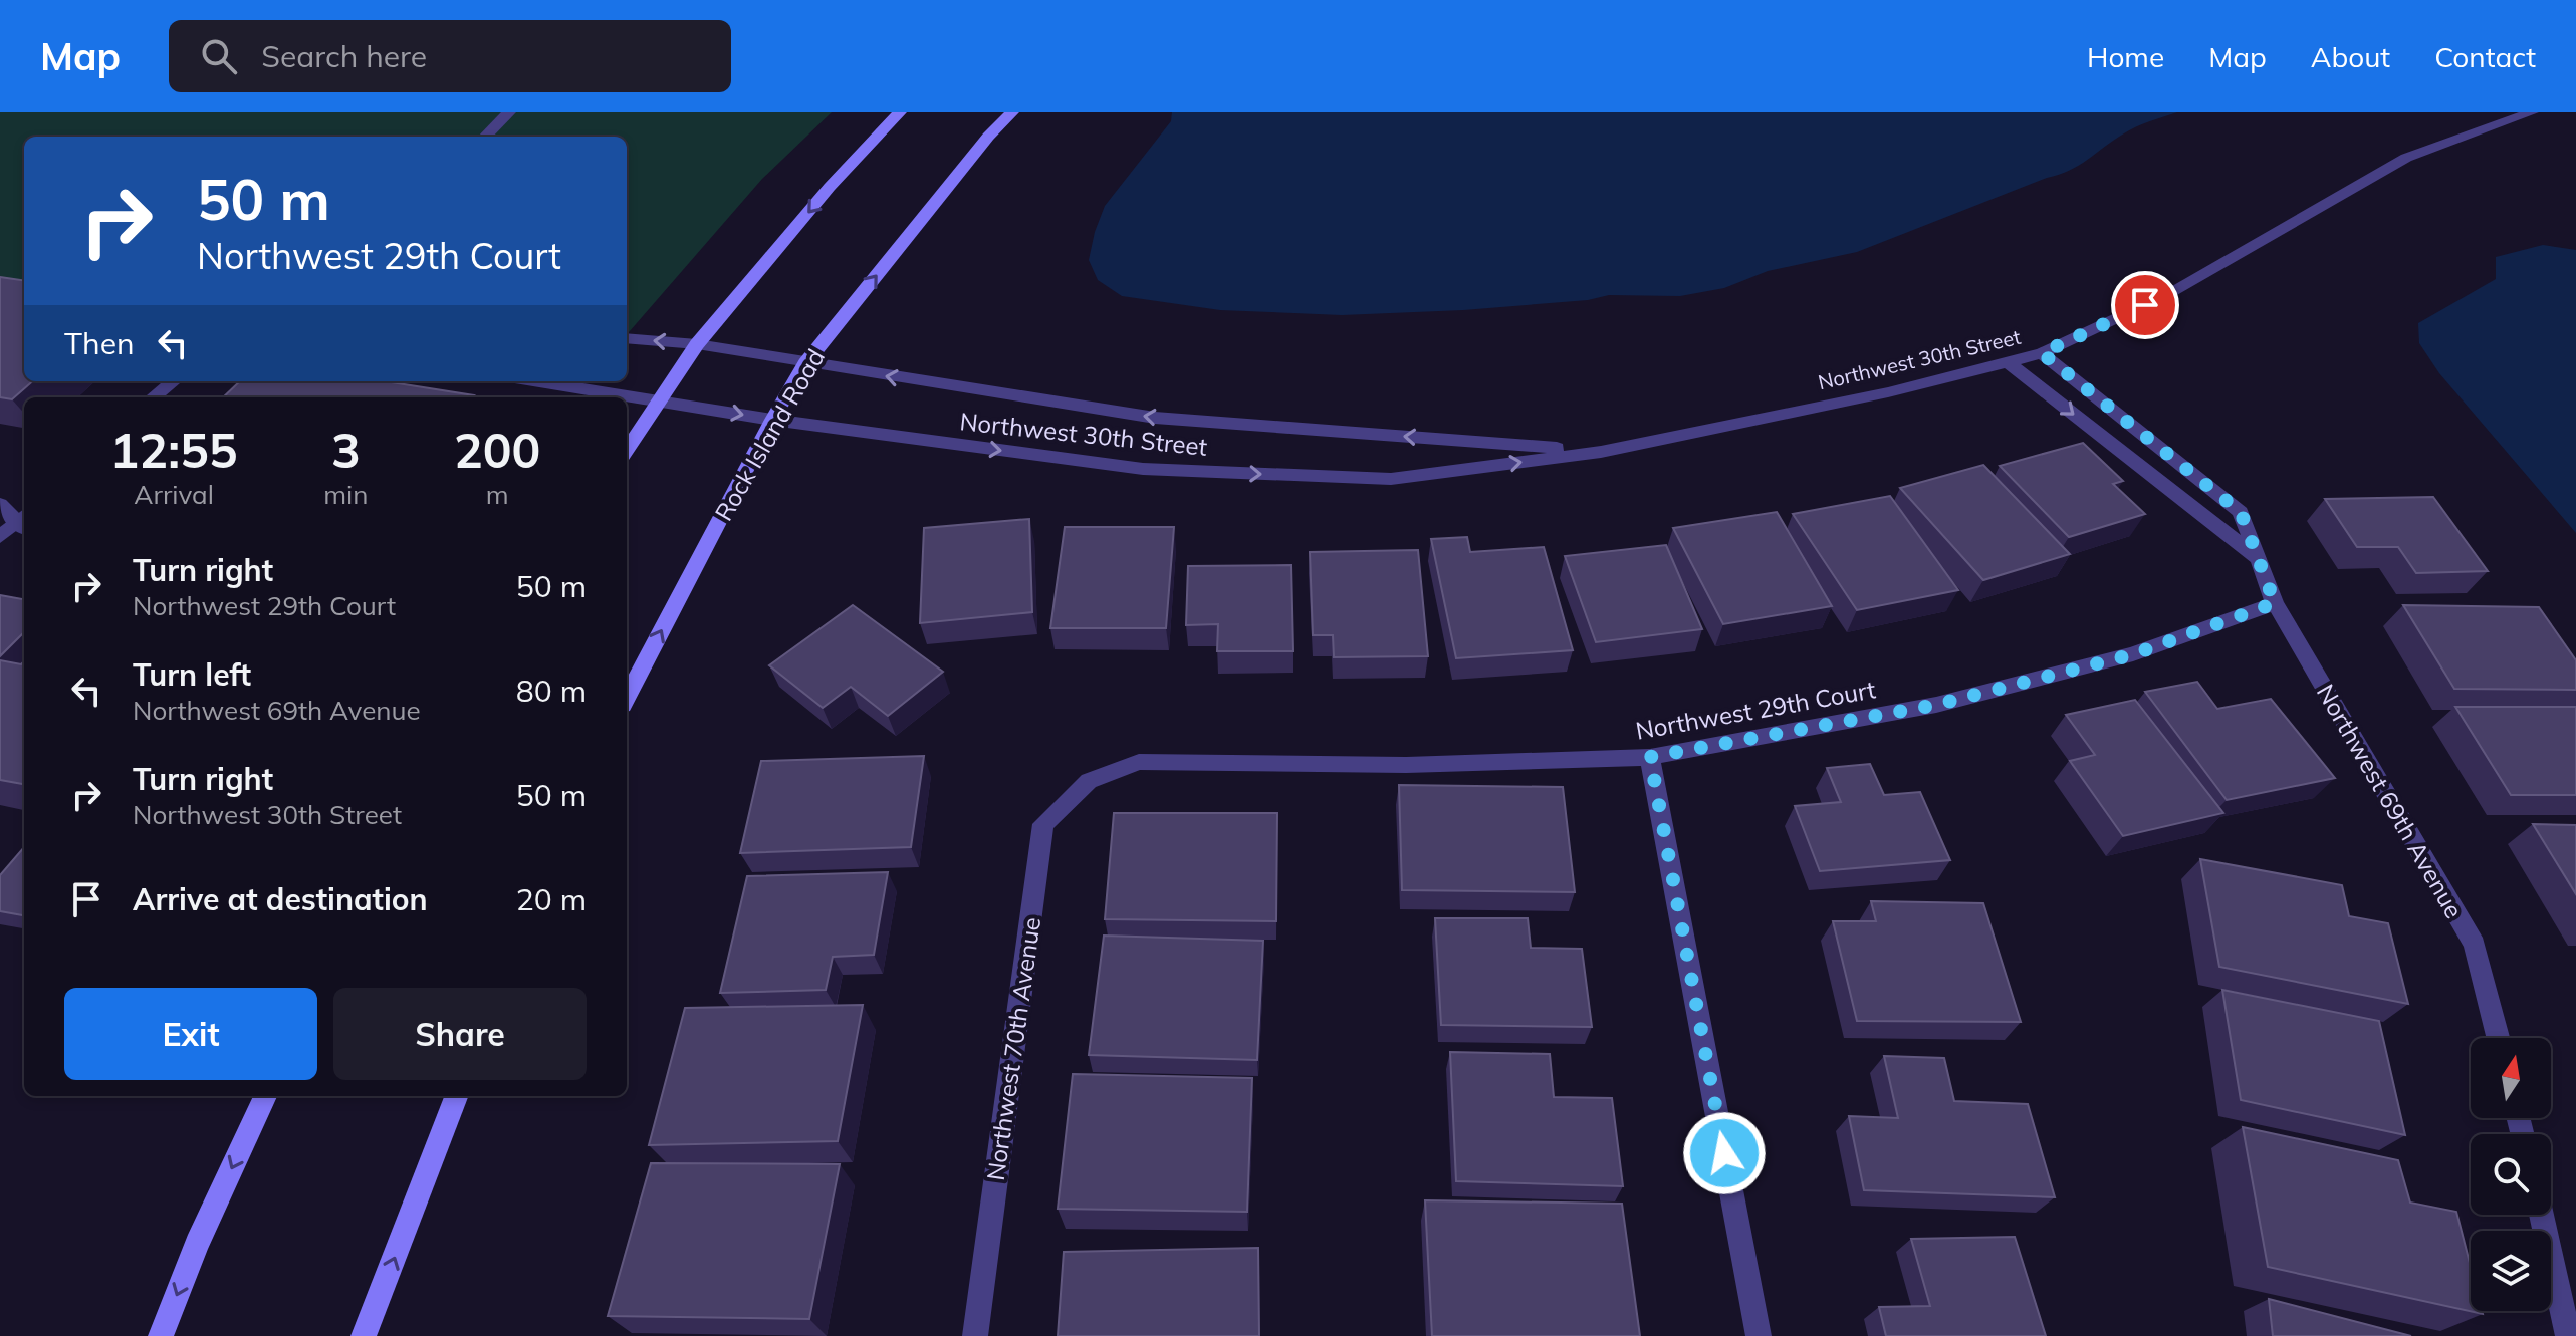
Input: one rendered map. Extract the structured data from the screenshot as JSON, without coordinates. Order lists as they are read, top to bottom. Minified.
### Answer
{"streets":{"main road":["Rock Island Road"],"street":["Northwest 30th Street","Northwest 29th Court","Northwest 69th Avenue","Northwest 70th Avenue"]},"crossings":[["Northwest 30th Street","Rock Island Road"],["Northwest 30th Street","Northwest 69th Avenue"],["Northwest 29th Court","Northwest 69th Avenue"],["Northwest 29th Court","Northwest 70th Avenue"]],"north":"top","page":{"header":"Map","search":"Search here","nav":["Home","Map","About","Contact"],"turn":["50 m","Northwest 29th Court"],"then":"Then","eta":["12:55","Arrival","3","min","200","m"],"list":[{"name":"Turn right","note":"Northwest 29th Court","value":"50 m"},{"name":"Turn left","note":"Northwest 69th Avenue","value":"80 m"},{"name":"Turn right","note":"Northwest 30th Street","value":"50 m"},{"name":"Arrive at destination","value":"20 m"}],"buttons":["Exit","Share"]}}
